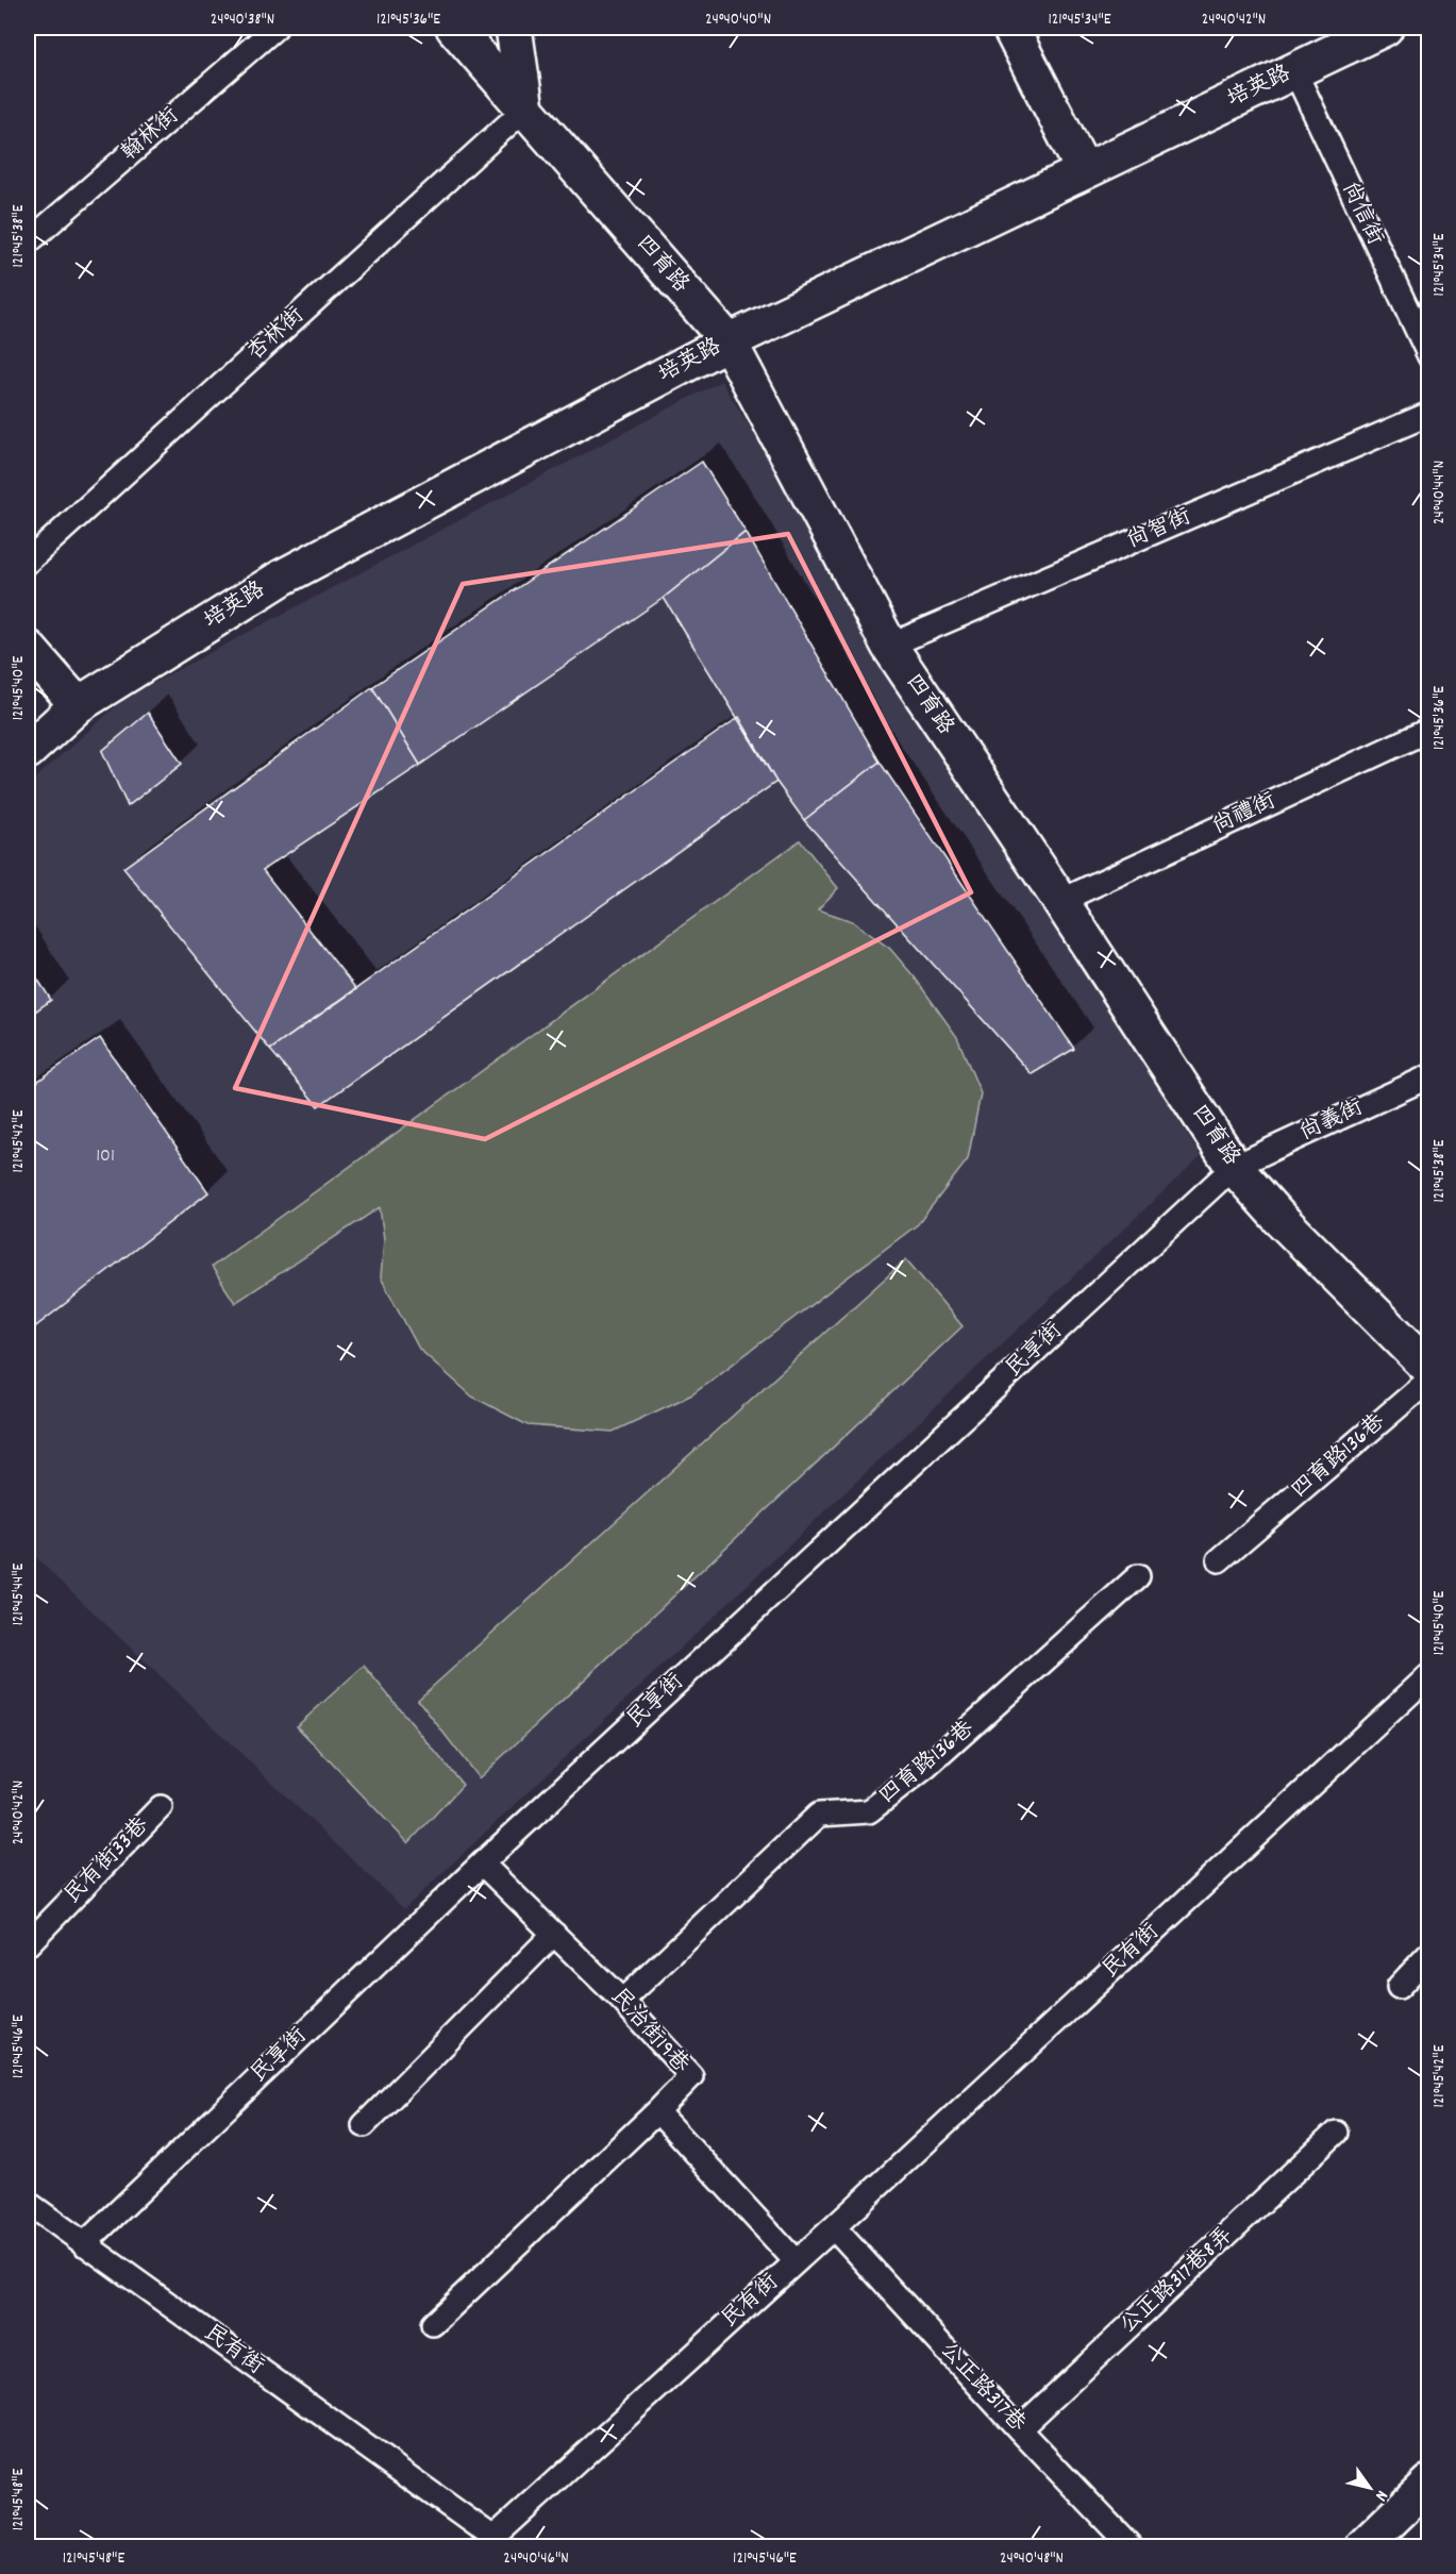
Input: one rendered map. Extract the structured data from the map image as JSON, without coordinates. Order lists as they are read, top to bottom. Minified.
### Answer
{"streets":{"street":["培英路","四育路"],"lane":["翰林街","尚信街","杏林街","尚智街","尚禮街","尚義街","民享街","四育路136巷","民有街33巷","民有街","民治街19巷","公正路317巷8弄","公正路317巷"]},"crossings":[["培英路","尚信街"],["培英路","四育路"],["四育路","杏林街"],["四育路","尚智街"],["四育路","尚禮街"],["四育路","尚義街"],["四育路","民享街"],["尚義街","民享街"],["民享街","民有街"],["民享街","民治街19巷"],["四育路136巷","民治街19巷"],["民有街","公正路317巷"],["公正路317巷8弄","公正路317巷"]],"house_numbers":["101"],"north":"bottom right","coordinates":["24°40'38\"N","121°45'36\"E","24°40'40\"N","121°45'34\"E","24°40'42\"N","121°45'38\"E","24°40'44\"N","121°45'40\"E","121°45'42\"E","121°45'44\"E","121°45'46\"E","121°45'48\"E","24°40'46\"N","24°40'48\"N"]}
